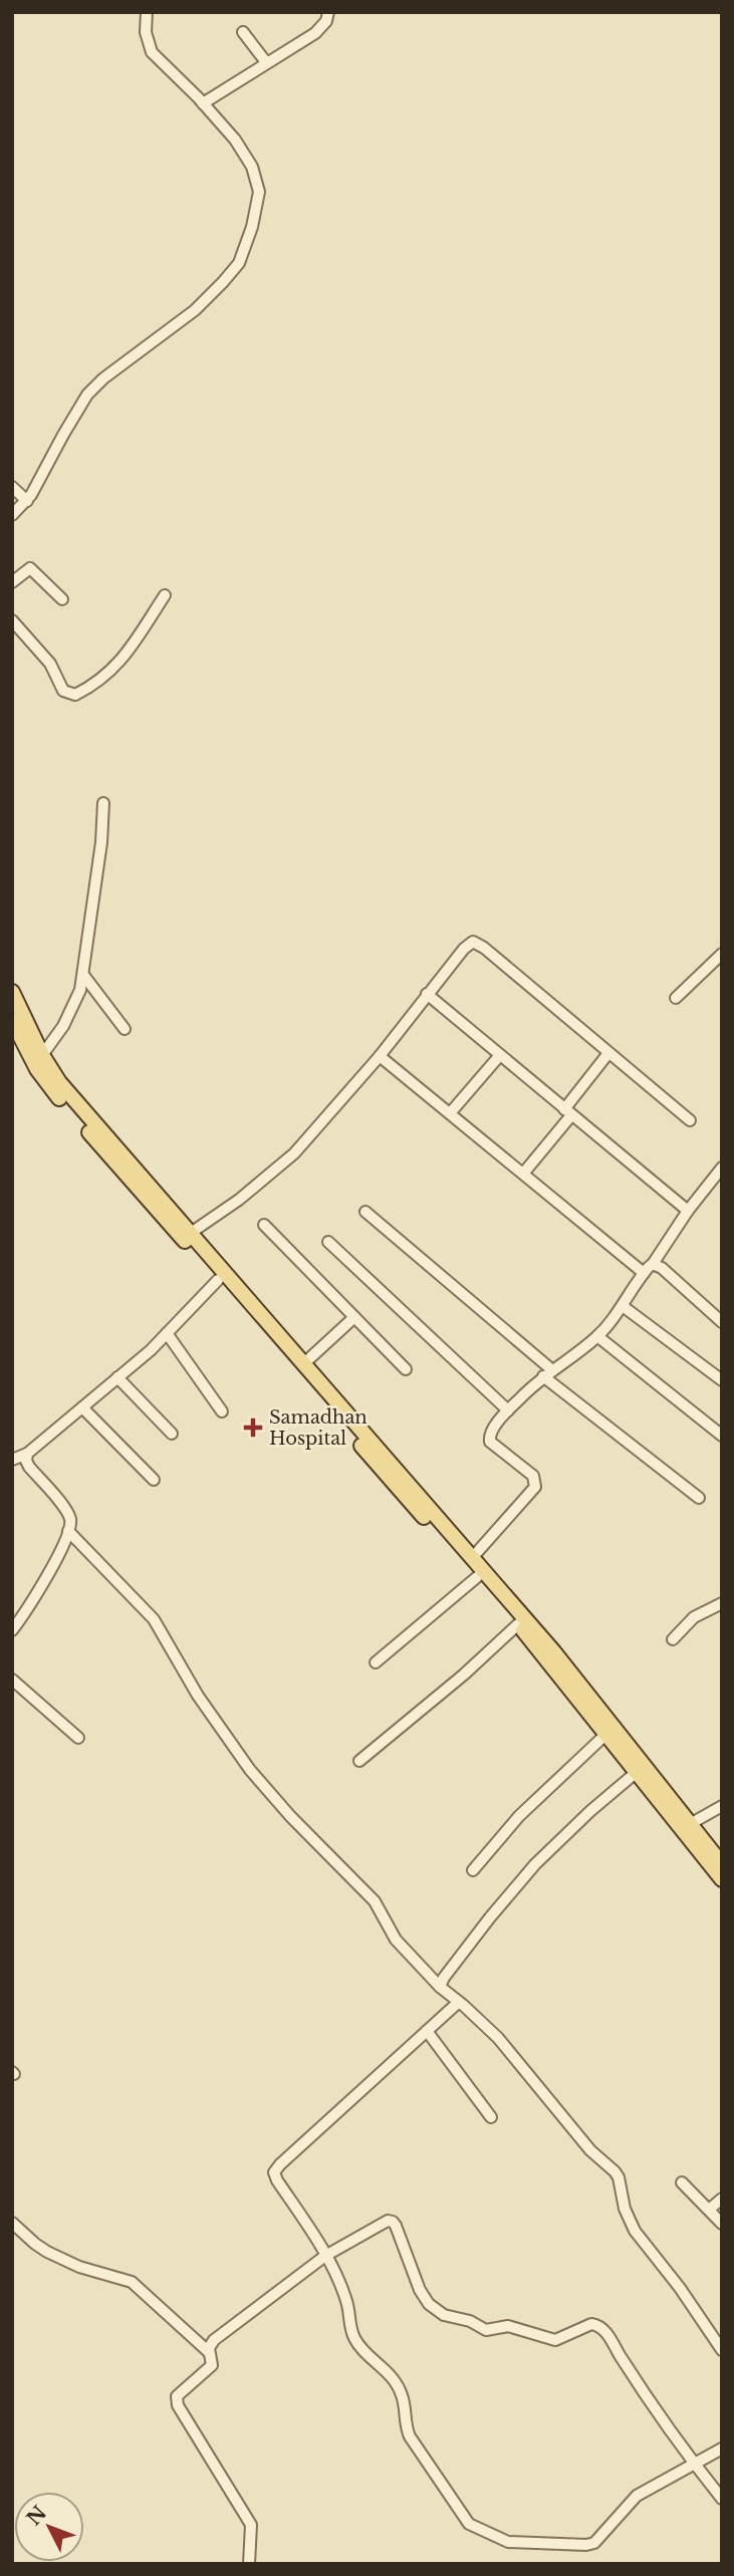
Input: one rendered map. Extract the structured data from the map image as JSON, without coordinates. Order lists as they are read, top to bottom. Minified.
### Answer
{"places":{"health":["Samadhan Hospital"]},"north":"top left"}
